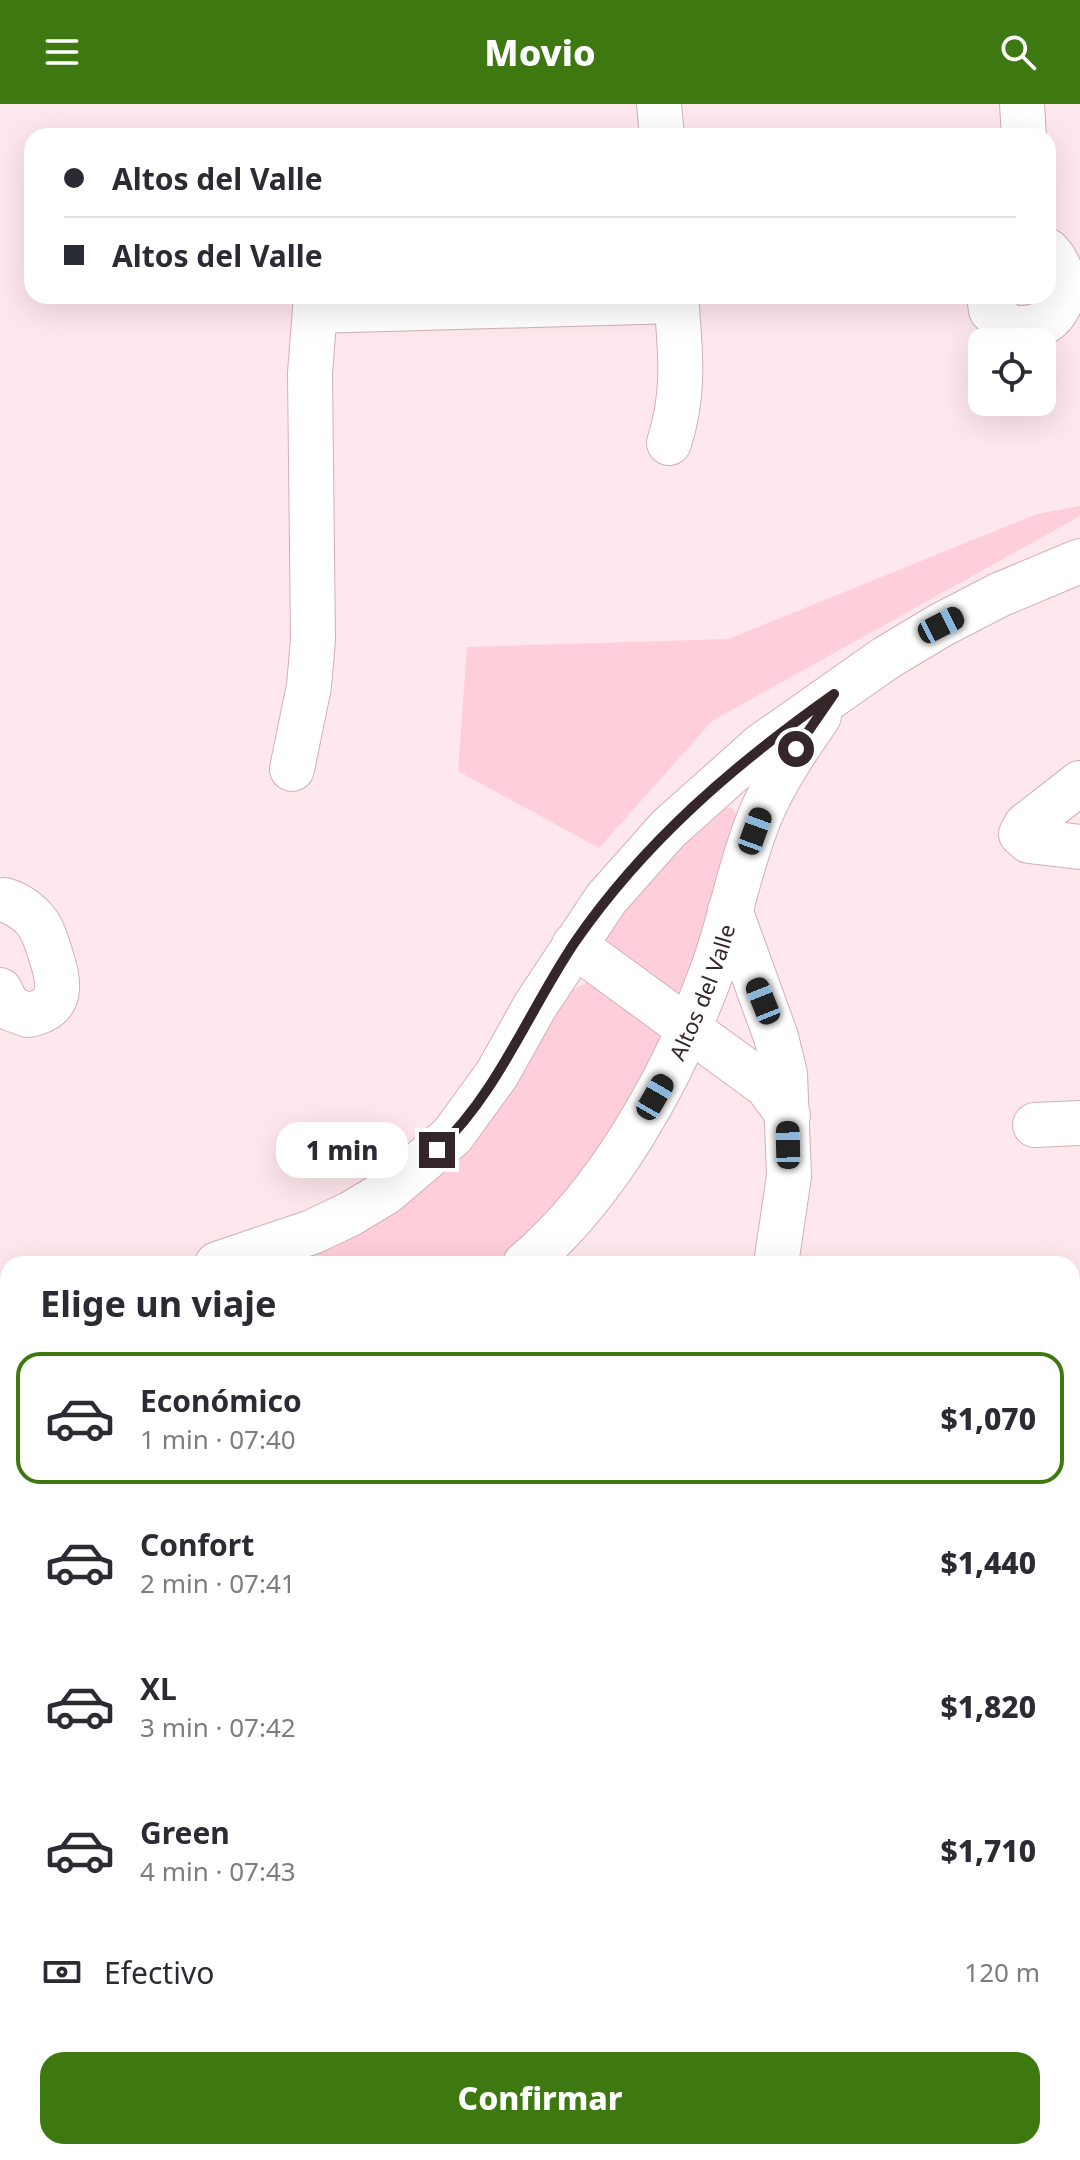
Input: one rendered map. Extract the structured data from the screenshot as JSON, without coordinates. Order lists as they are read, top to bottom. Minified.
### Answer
{"streets":{"street":["Altos del Valle"]},"page":{"header":"Movio","banner":["Altos del Valle","Altos del Valle"],"bubble":"1 min","heading":"Elige un viaje","list":[{"name":"Económico","note":"1 min · 07:40","value":"$1,070"},{"name":"Confort","note":"2 min · 07:41","value":"$1,440"},{"name":"XL","note":"3 min · 07:42","value":"$1,820"},{"name":"Green","note":"4 min · 07:43","value":"$1,710"}],"pay":["Efectivo","120 m"],"buttons":"Confirmar"}}
